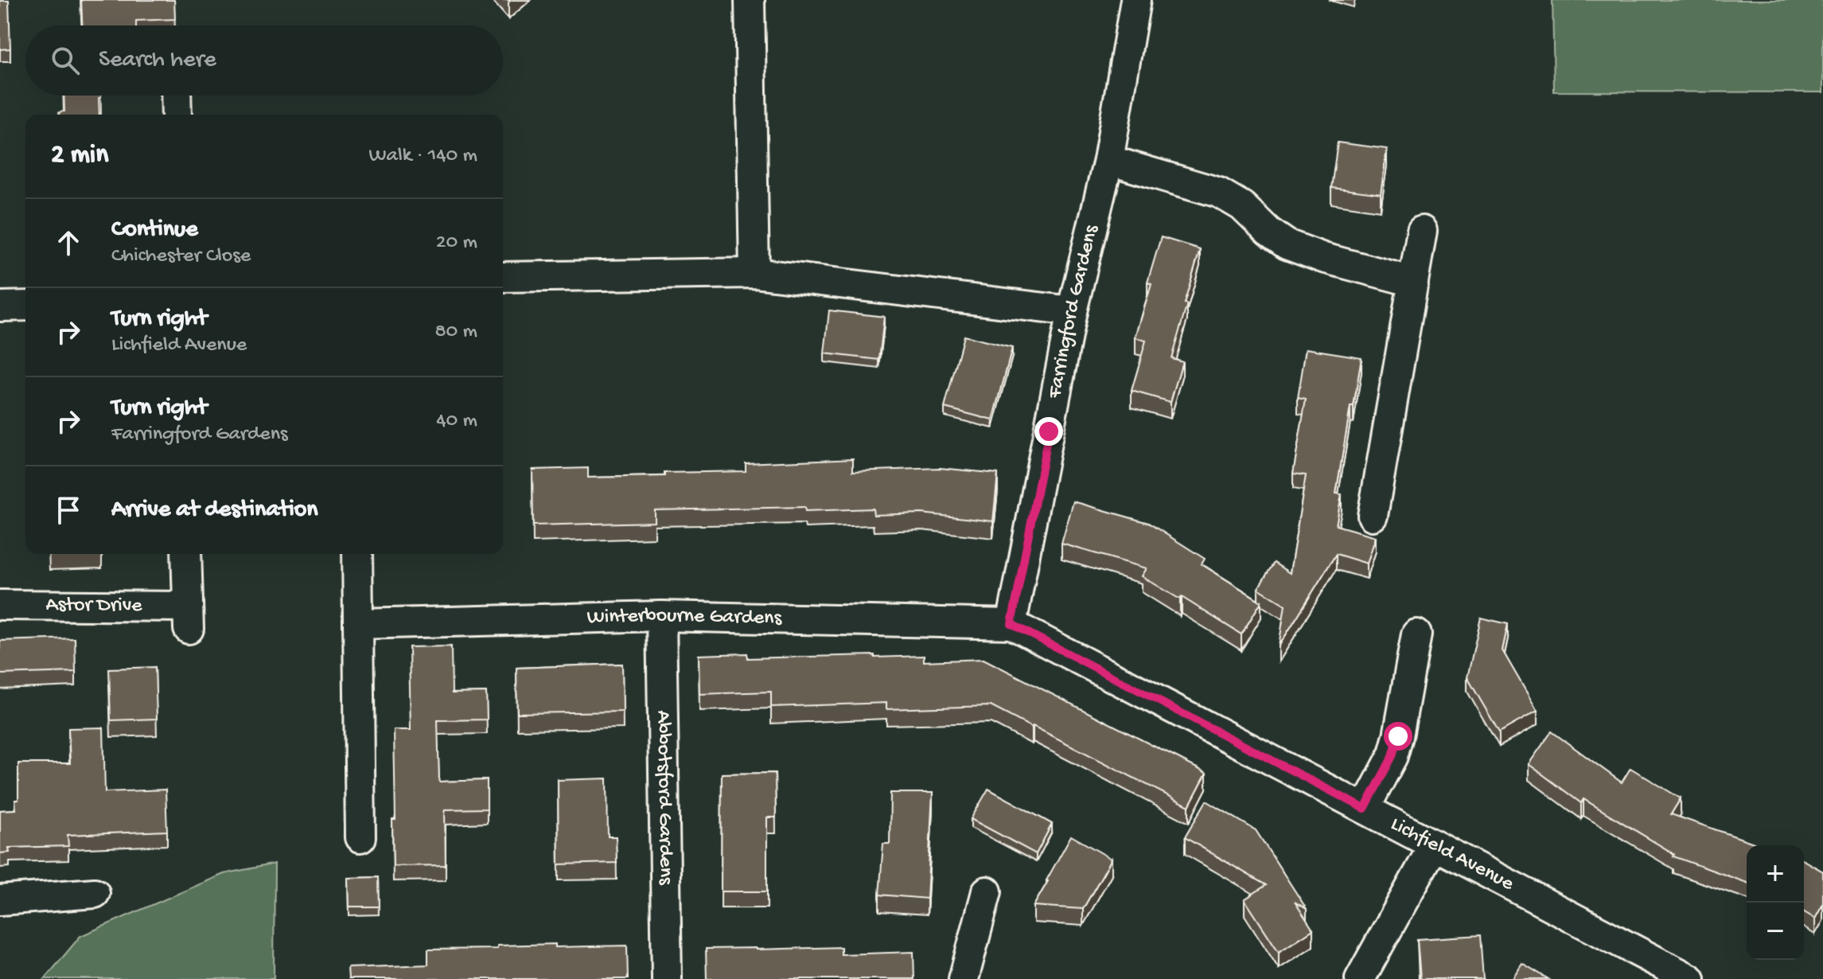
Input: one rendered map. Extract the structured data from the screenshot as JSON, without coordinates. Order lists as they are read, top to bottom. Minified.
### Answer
{"streets":{"street":["Farringford Gardens","Astor Drive","Winterbourne Gardens","Abbotsford Gardens","Lichfield Avenue"]},"crossings":[["Farringford Gardens","Winterbourne Gardens"],["Farringford Gardens","Lichfield Avenue"],["Winterbourne Gardens","Abbotsford Gardens"],["Winterbourne Gardens","Lichfield Avenue"]],"page":{"search":"Search here","heading":["2 min","Walk · 140 m"],"list":[["Continue","Chichester Close","20 m"],["Turn right","Lichfield Avenue","80 m"],["Turn right","Farringford Gardens","40 m"],"Arrive at destination"],"map_buttons":["+","−"]}}
